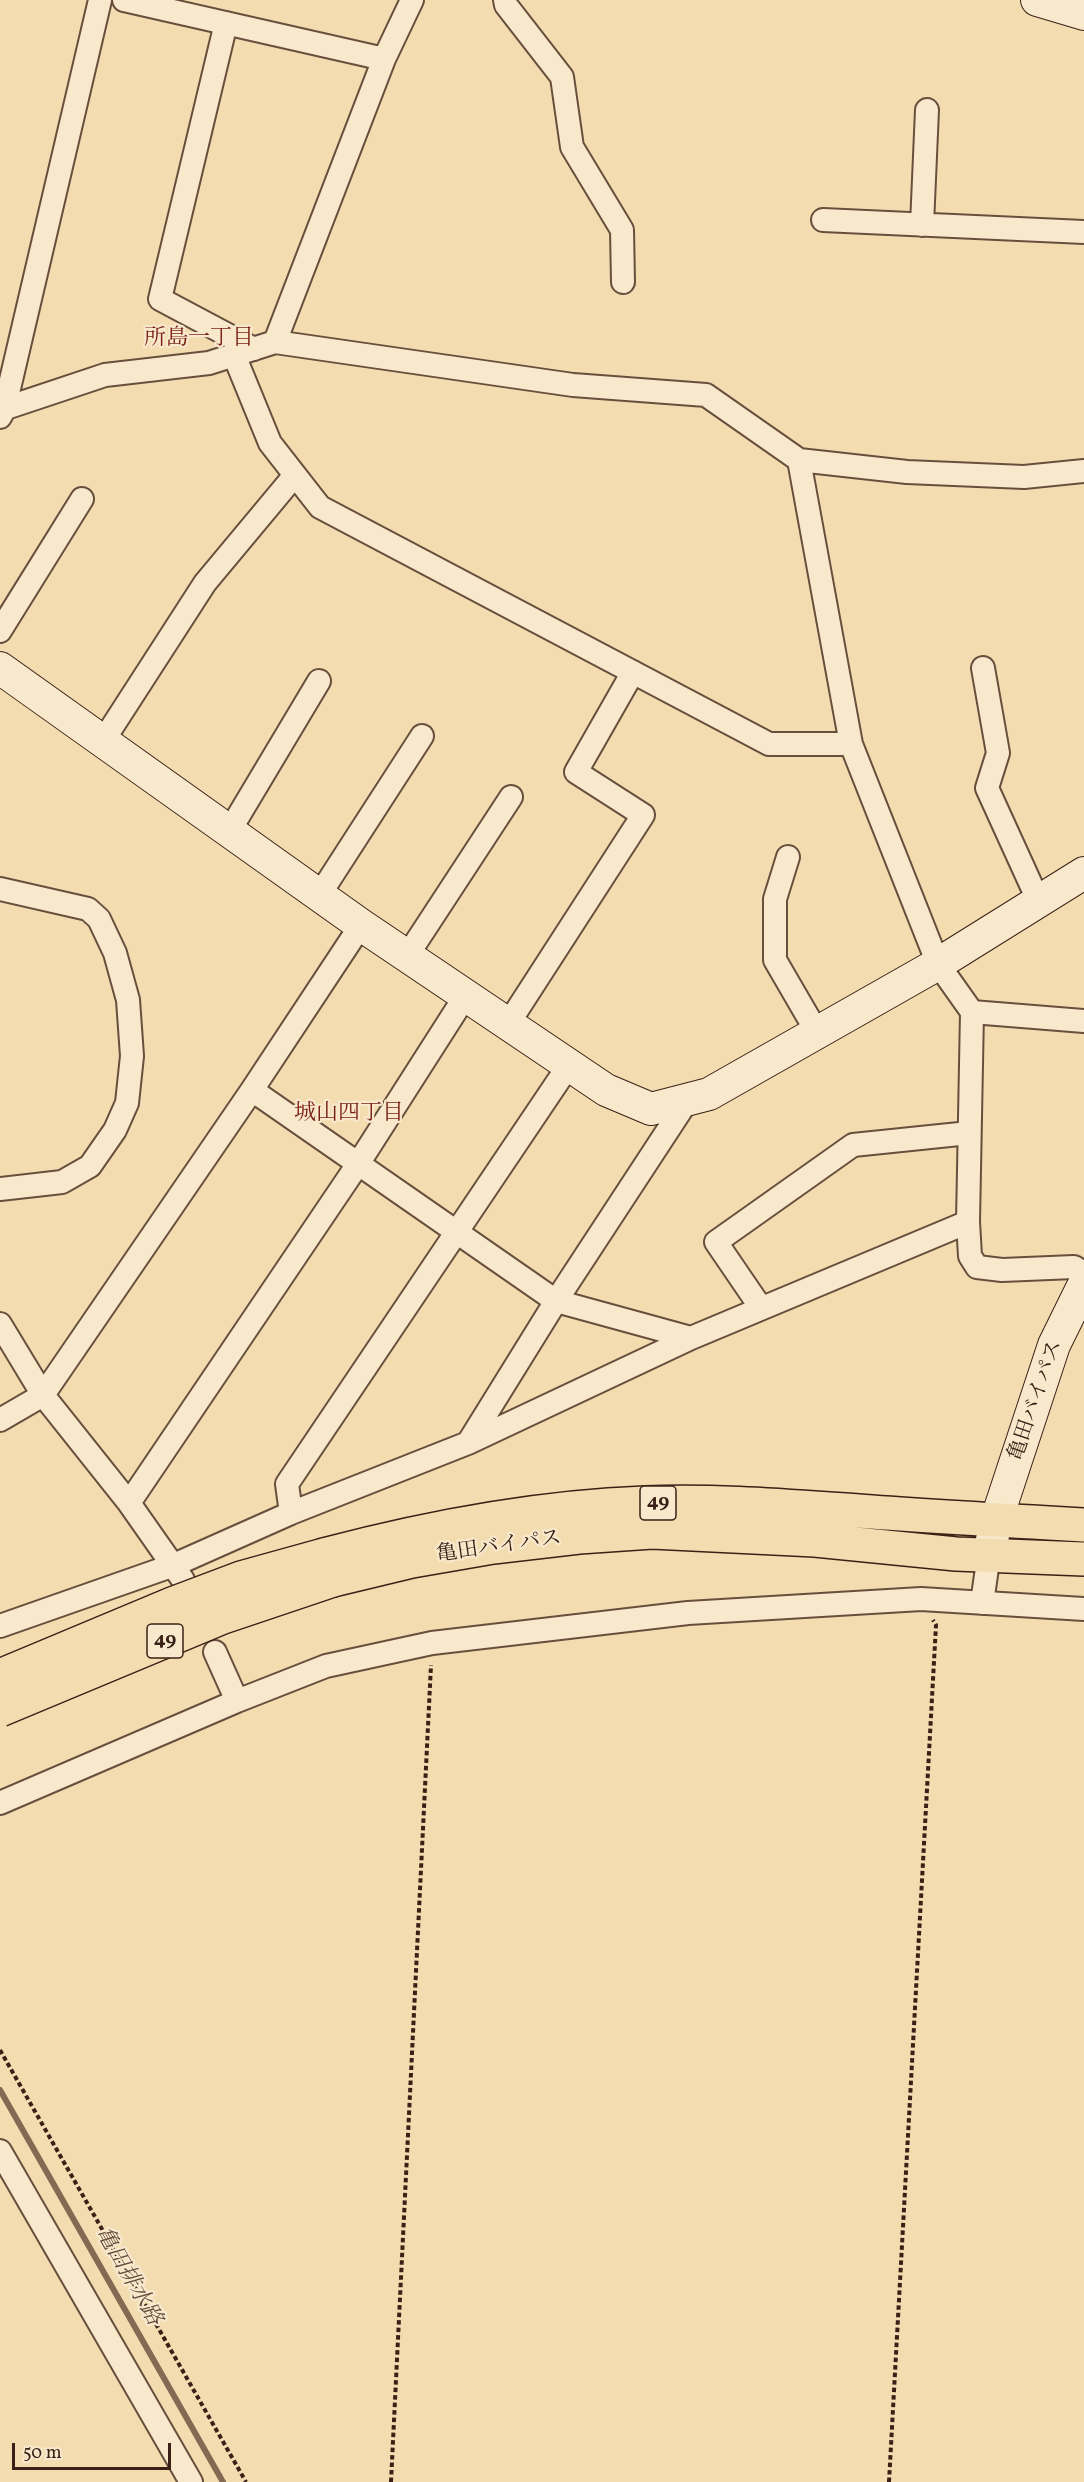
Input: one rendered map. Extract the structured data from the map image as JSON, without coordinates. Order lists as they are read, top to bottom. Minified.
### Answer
{"streets":{"highway":["亀田バイパス","49"]},"crossings":[["亀田バイパス","49"]],"districts":["所島一丁目","城山四丁目"],"water":["亀田排水路"],"scale_bar":"50 m"}
